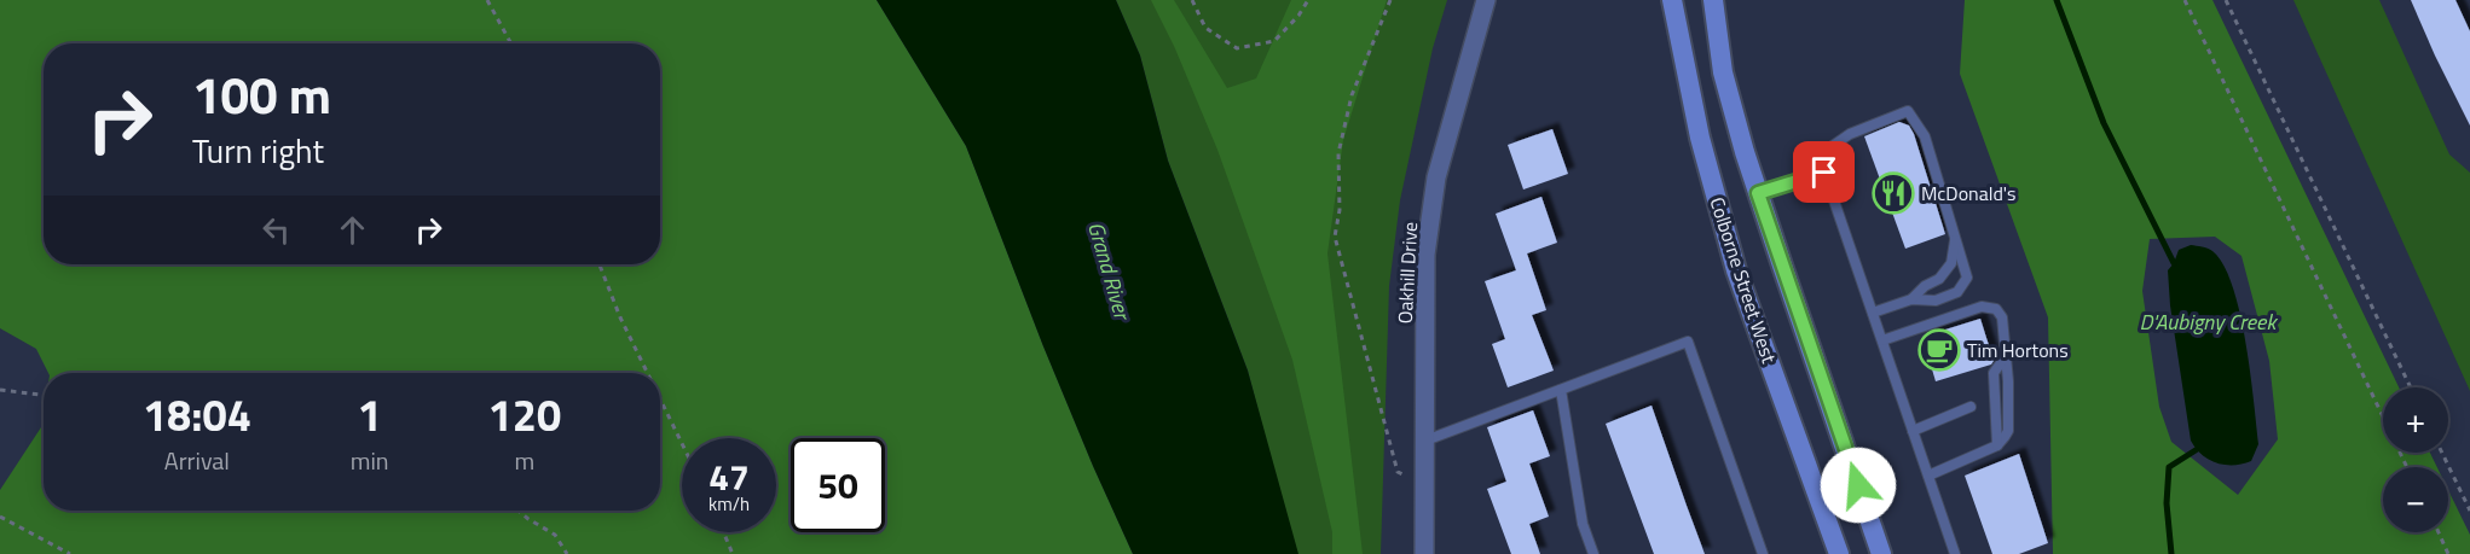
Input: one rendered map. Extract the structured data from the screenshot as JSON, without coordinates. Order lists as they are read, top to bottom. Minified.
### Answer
{"streets":{"main road":["Colborne Street West"],"street":["Oakhill Drive"]},"water":["Grand River","D'Aubigny Creek"],"places":{"restaurant":["McDonald's"],"cafe":["Tim Hortons"]},"page":{"turn":["100 m","Turn right"],"eta":["18:04","Arrival","1","min","120","m"],"map_buttons":["+","−"],"speed":"47 km/h","limit":"50"}}
